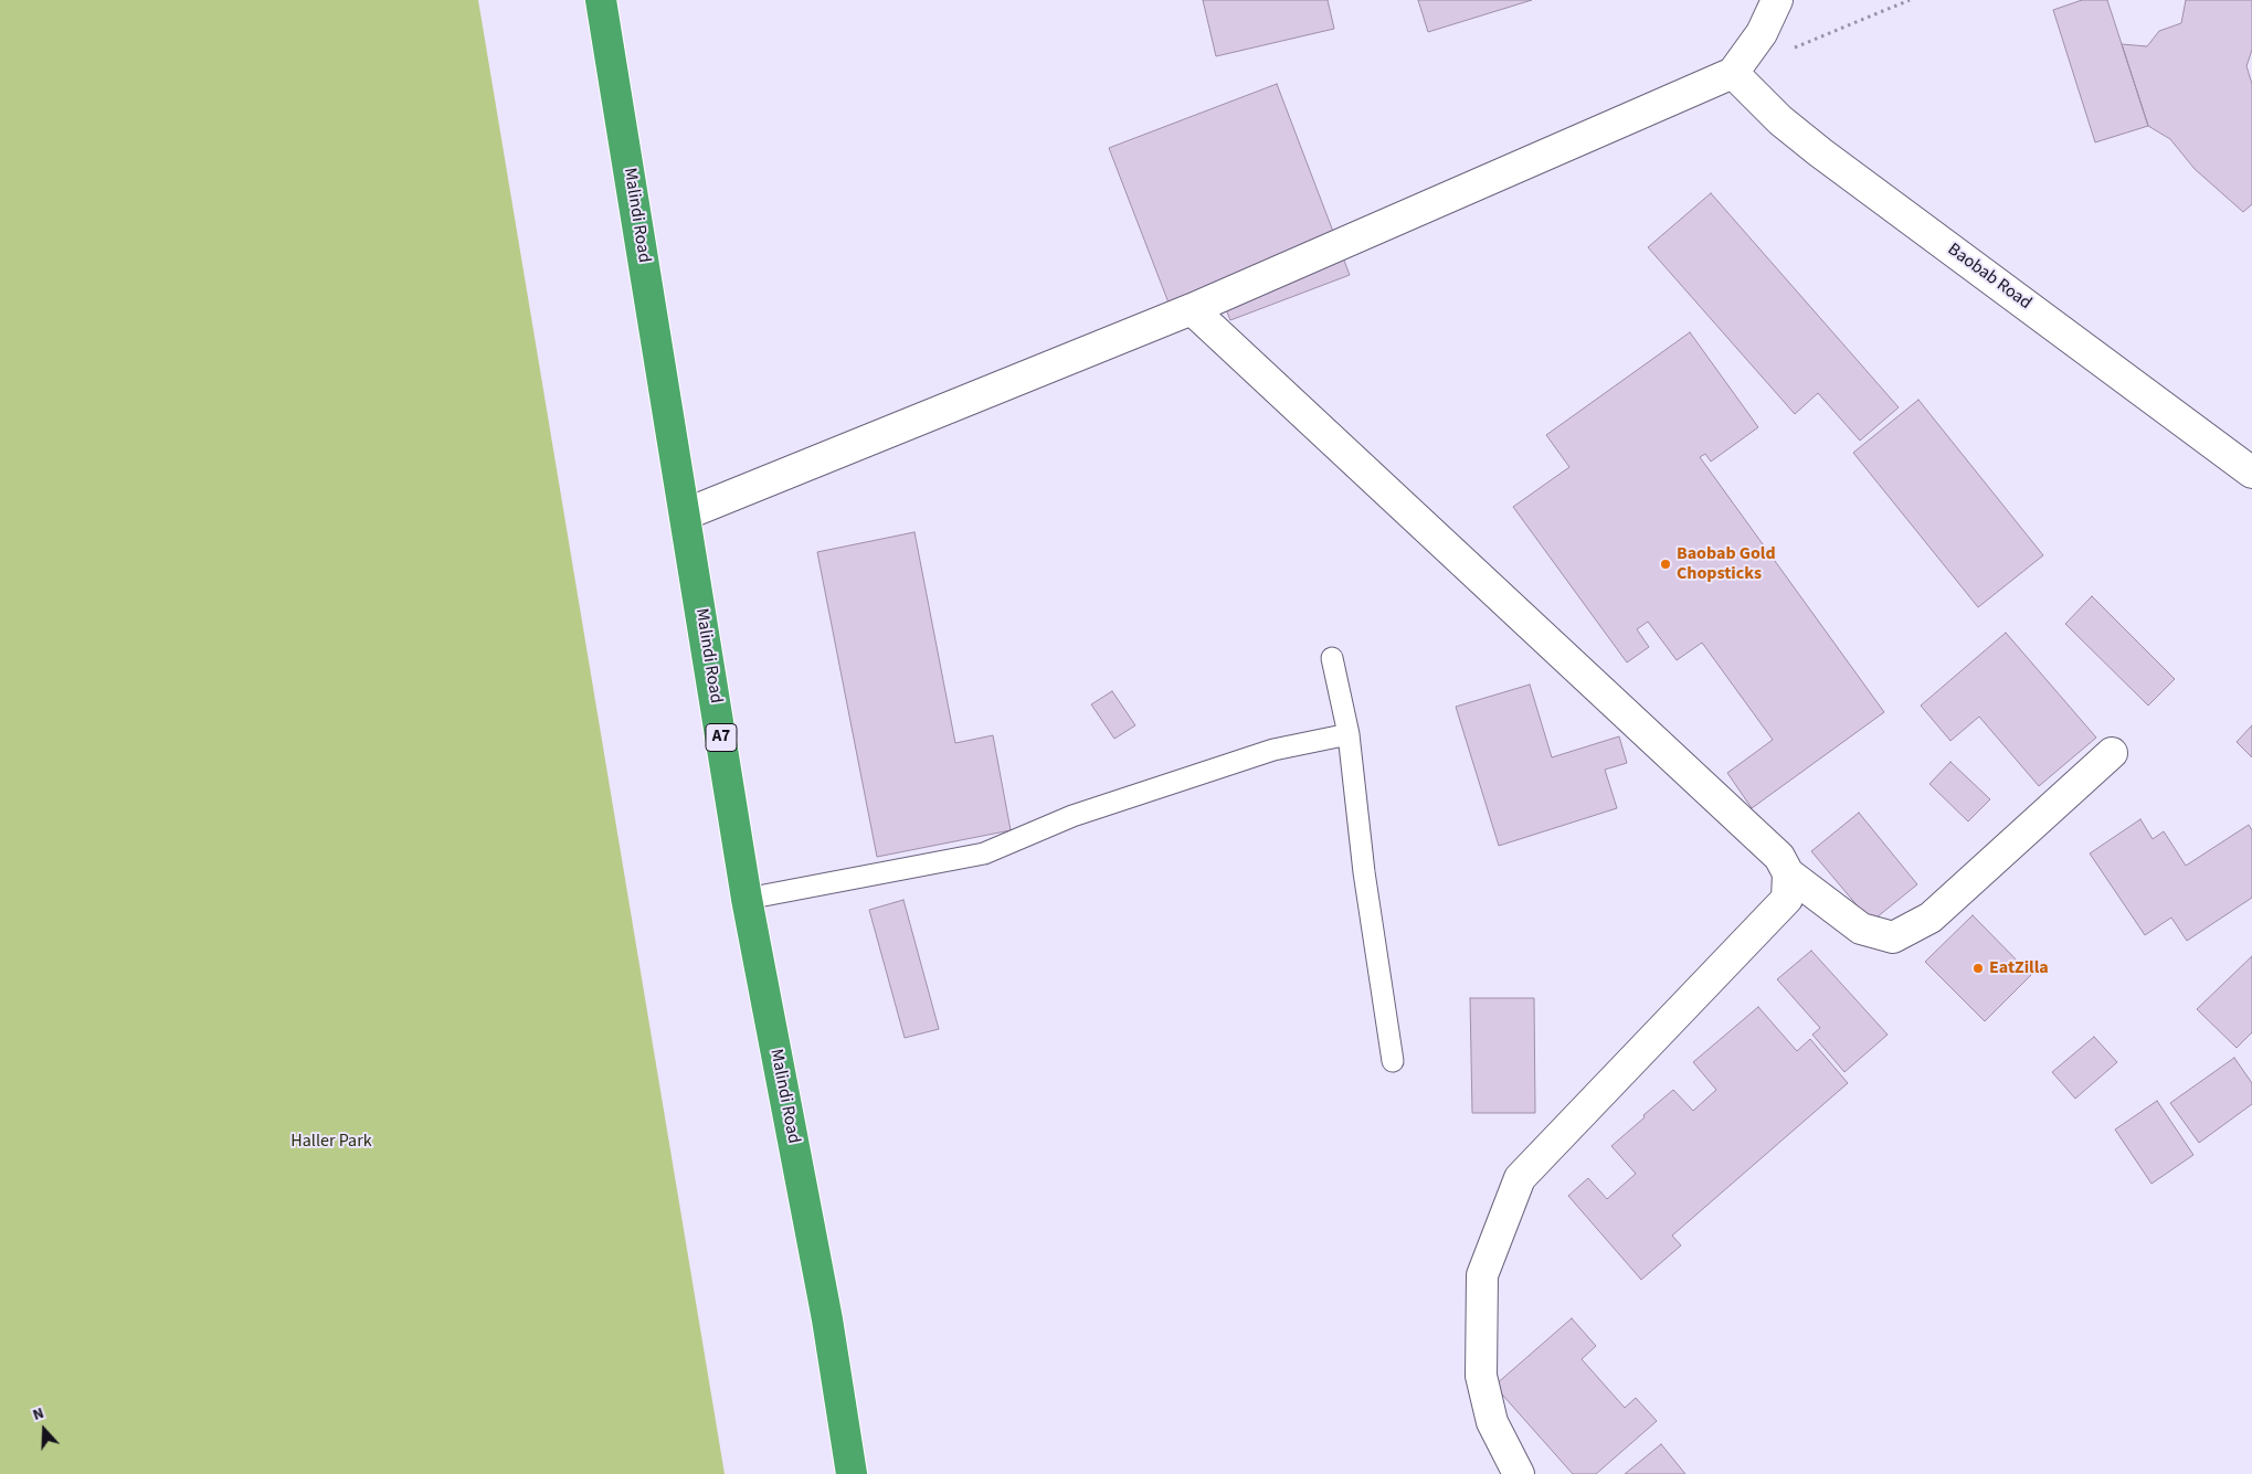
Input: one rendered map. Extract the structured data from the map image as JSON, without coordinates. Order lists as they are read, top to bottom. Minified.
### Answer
{"streets":{"highway":["Malindi Road","A7"],"street":["Baobab Road"]},"parks":["Haller Park"],"places":["Baobab Gold Chopsticks","EatZilla"],"north":"top"}
